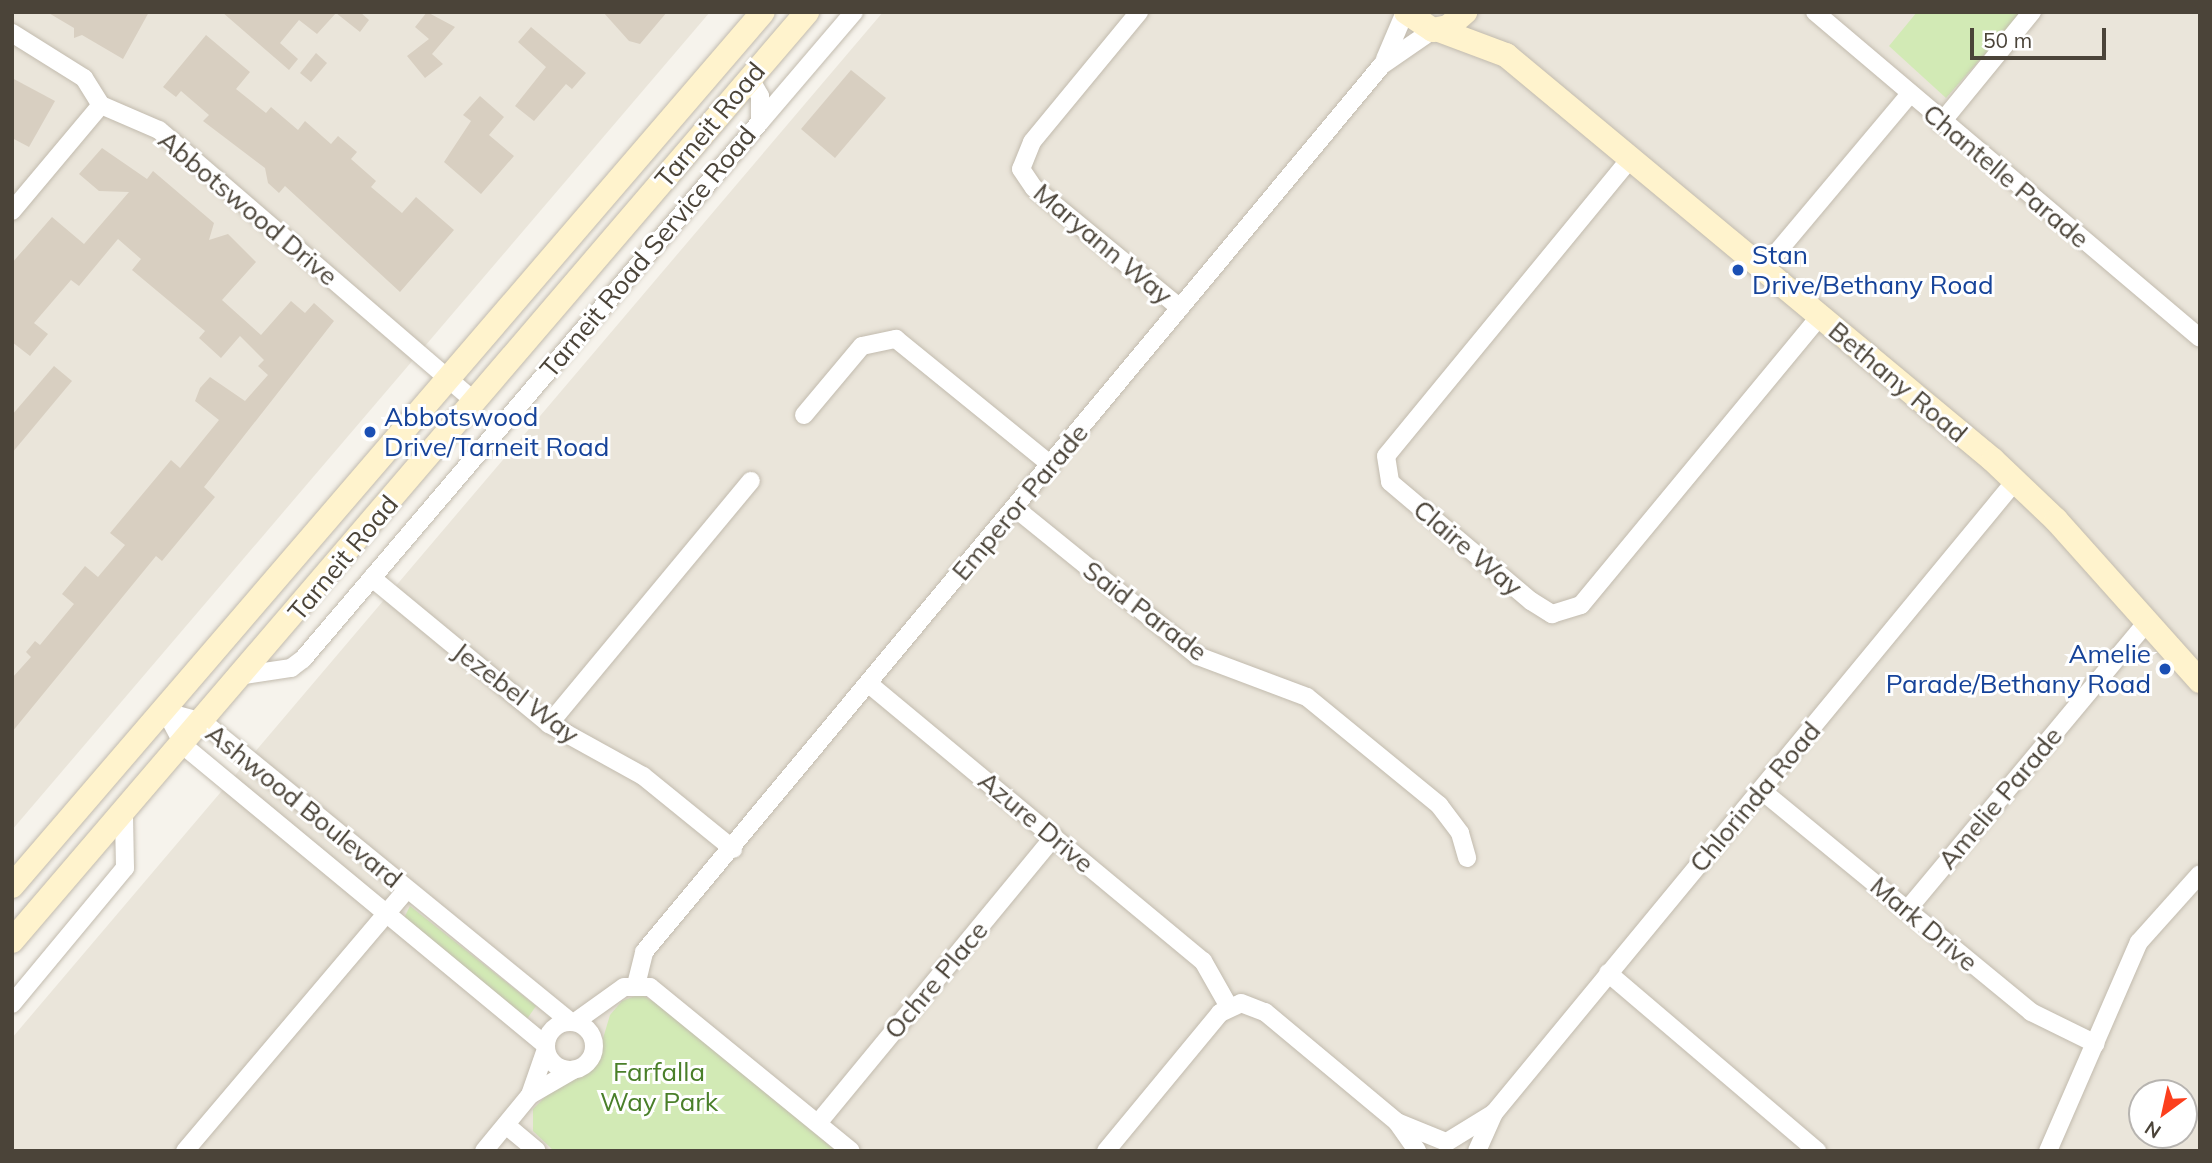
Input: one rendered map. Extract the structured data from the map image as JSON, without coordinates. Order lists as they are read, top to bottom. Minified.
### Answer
{"streets":{"main road":["Tarneit Road","Bethany Road"],"street":["Chantelle Parade","Abbotswood Drive","Maryann Way","Tarneit Road Service Road","Emperor Parade","Claire Way","Said Parade","Jezebel Way","Chlorinda Road","Amelie Parade","Ashwood Boulevard","Azure Drive","Mark Drive","Ochre Place"]},"crossings":[["Tarneit Road","Abbotswood Drive"],["Tarneit Road","Tarneit Road Service Road"],["Tarneit Road","Ashwood Boulevard"],["Maryann Way","Emperor Parade"],["Tarneit Road Service Road","Jezebel Way"],["Bethany Road","Emperor Parade"],["Bethany Road","Claire Way"],["Bethany Road","Chlorinda Road"],["Bethany Road","Amelie Parade"],["Emperor Parade","Said Parade"],["Emperor Parade","Jezebel Way"],["Emperor Parade","Azure Drive"],["Chlorinda Road","Mark Drive"],["Amelie Parade","Mark Drive"],["Azure Drive","Ochre Place"]],"parks":["Farfalla Way Park"],"places":["Stan Drive/Bethany Road","Abbotswood Drive/Tarneit Road","Amelie Parade/Bethany Road"],"scale_bar":"50 m","north":"bottom left"}
